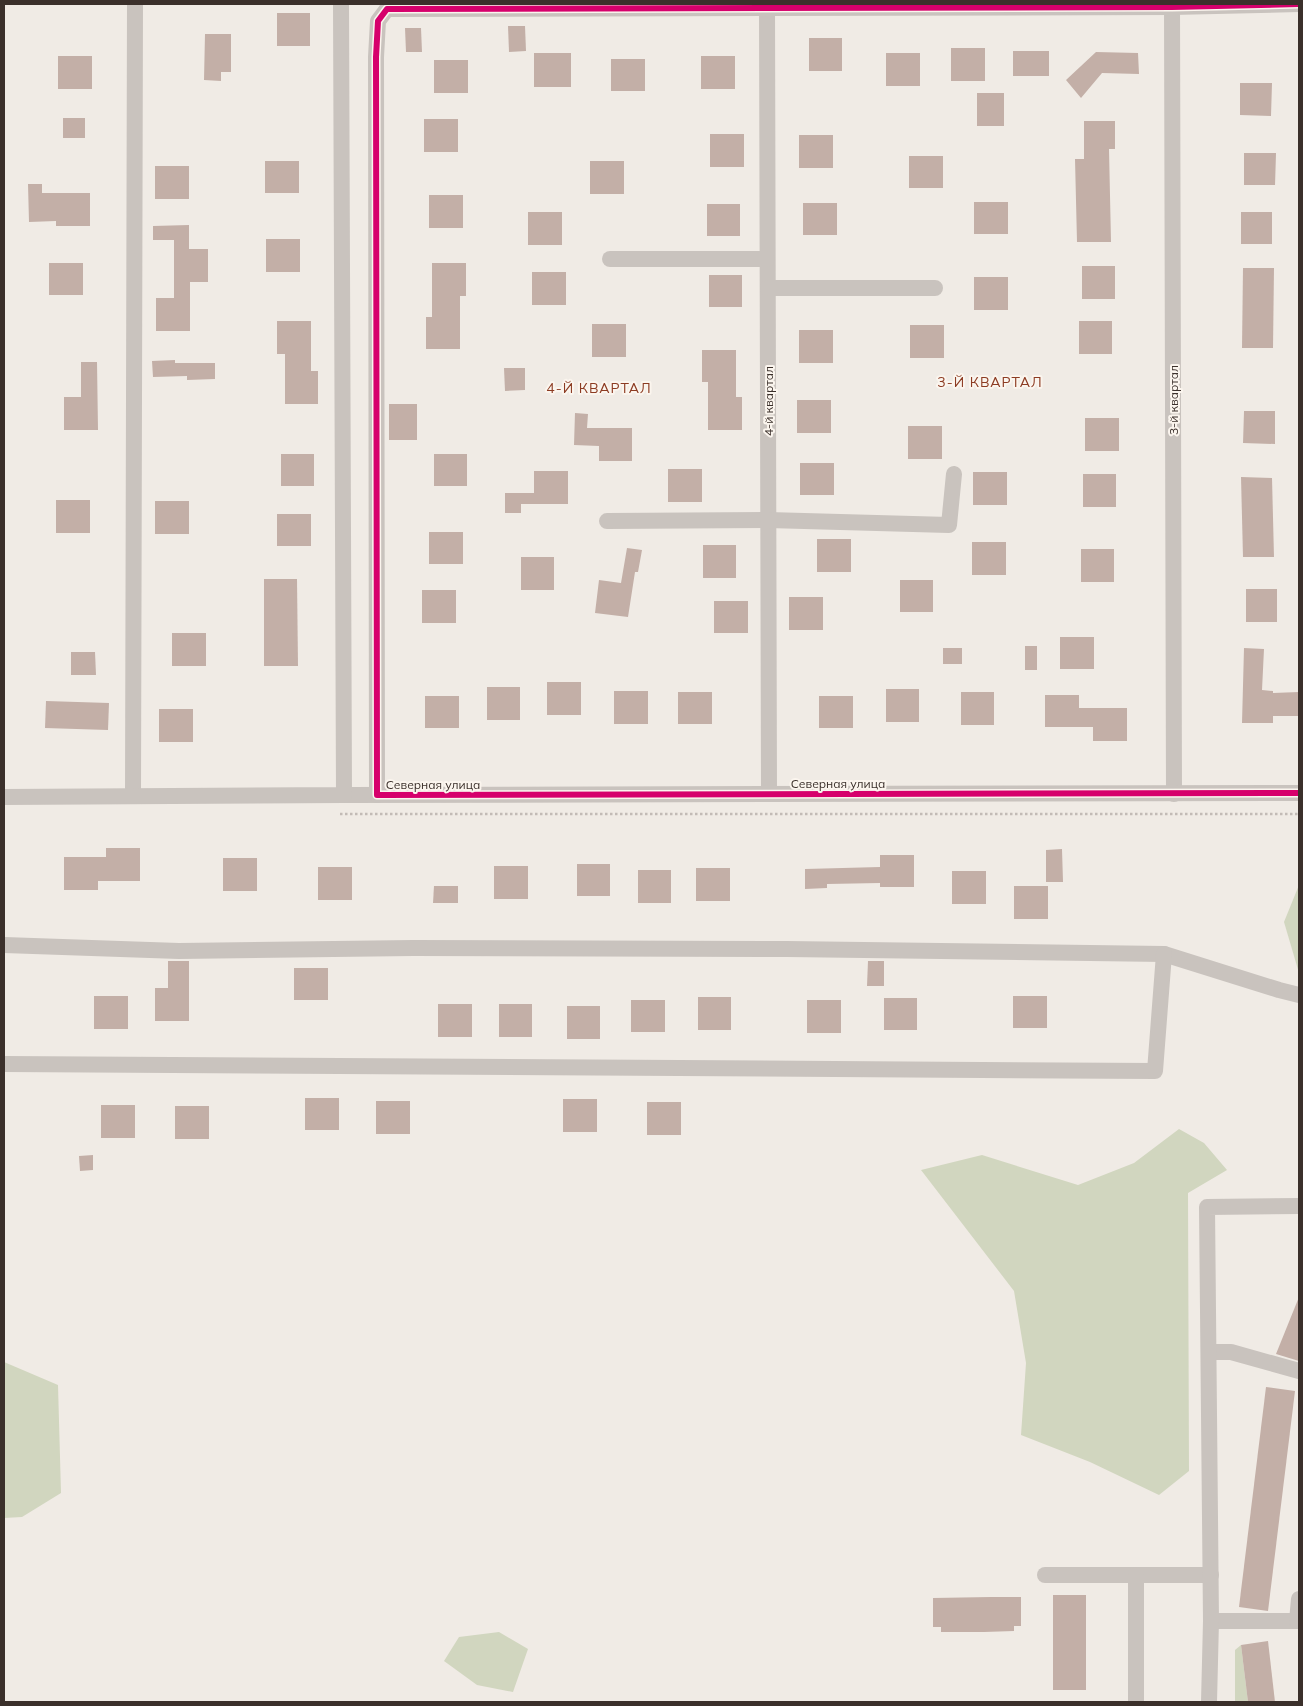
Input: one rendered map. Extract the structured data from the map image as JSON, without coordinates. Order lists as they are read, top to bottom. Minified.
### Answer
{"streets":{"street":["3-й квартал","4-й квартал","Северная улица"]},"crossings":[["3-й квартал","Северная улица"],["4-й квартал","Северная улица"]],"districts":["3-Й КВАРТАЛ","4-Й КВАРТАЛ"]}
